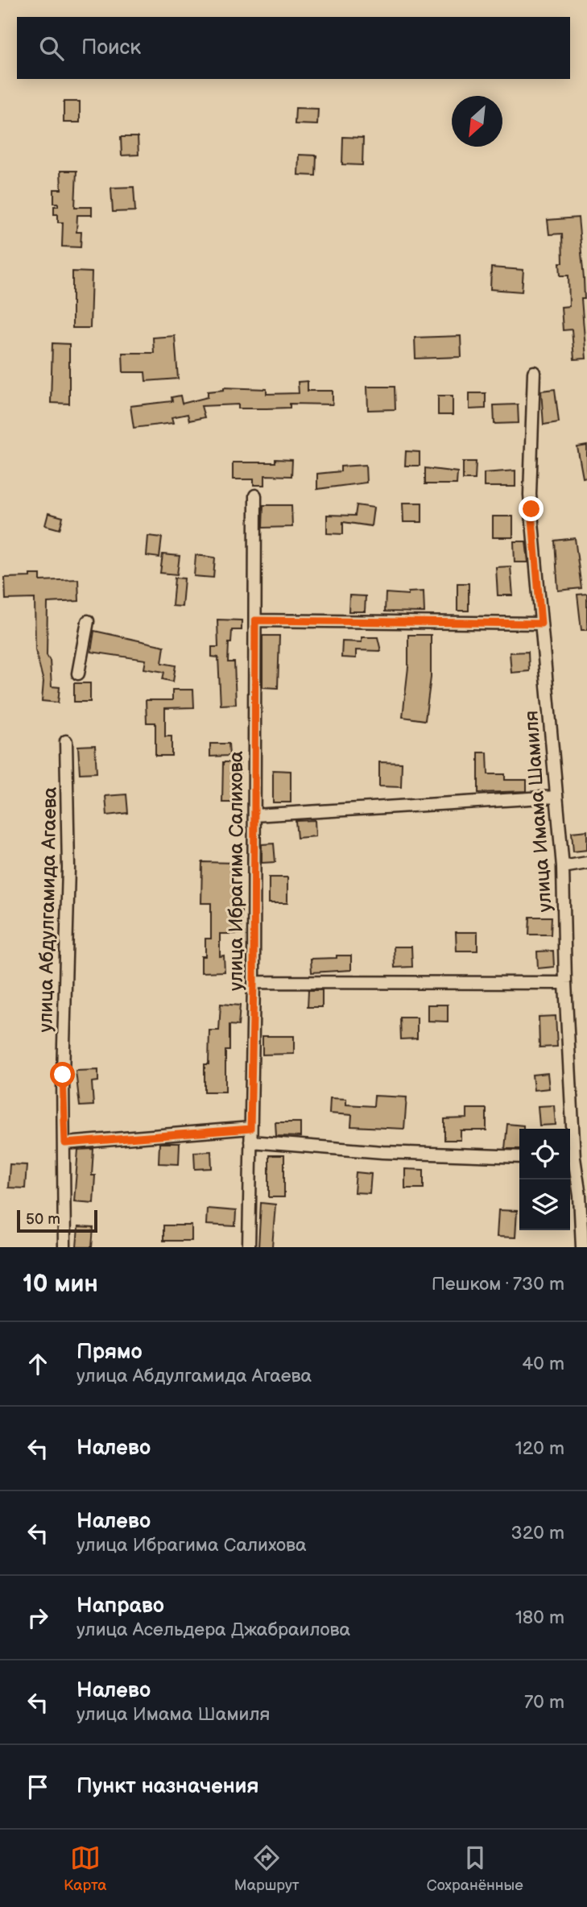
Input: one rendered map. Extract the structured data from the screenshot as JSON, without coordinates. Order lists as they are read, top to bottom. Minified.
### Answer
{"streets":{"street":["улица Имама Шамиля","улица Ибрагима Салихова","улица Абдулгамида Агаева"]},"scale_bar":"50 m","north":"bottom left","page":{"search":"Поиск","scale":"50 m","heading":["10 мин","Пешком · 730 m"],"list":[["Прямо","улица Абдулгамида Агаева","40 m"],["Налево","120 m"],["Налево","улица Ибрагима Салихова","320 m"],["Направо","улица Асельдера Джабраилова","180 m"],["Налево","улица Имама Шамиля","70 m"],"Пункт назначения"],"nav":["Карта","Маршрут","Сохранённые"]}}
